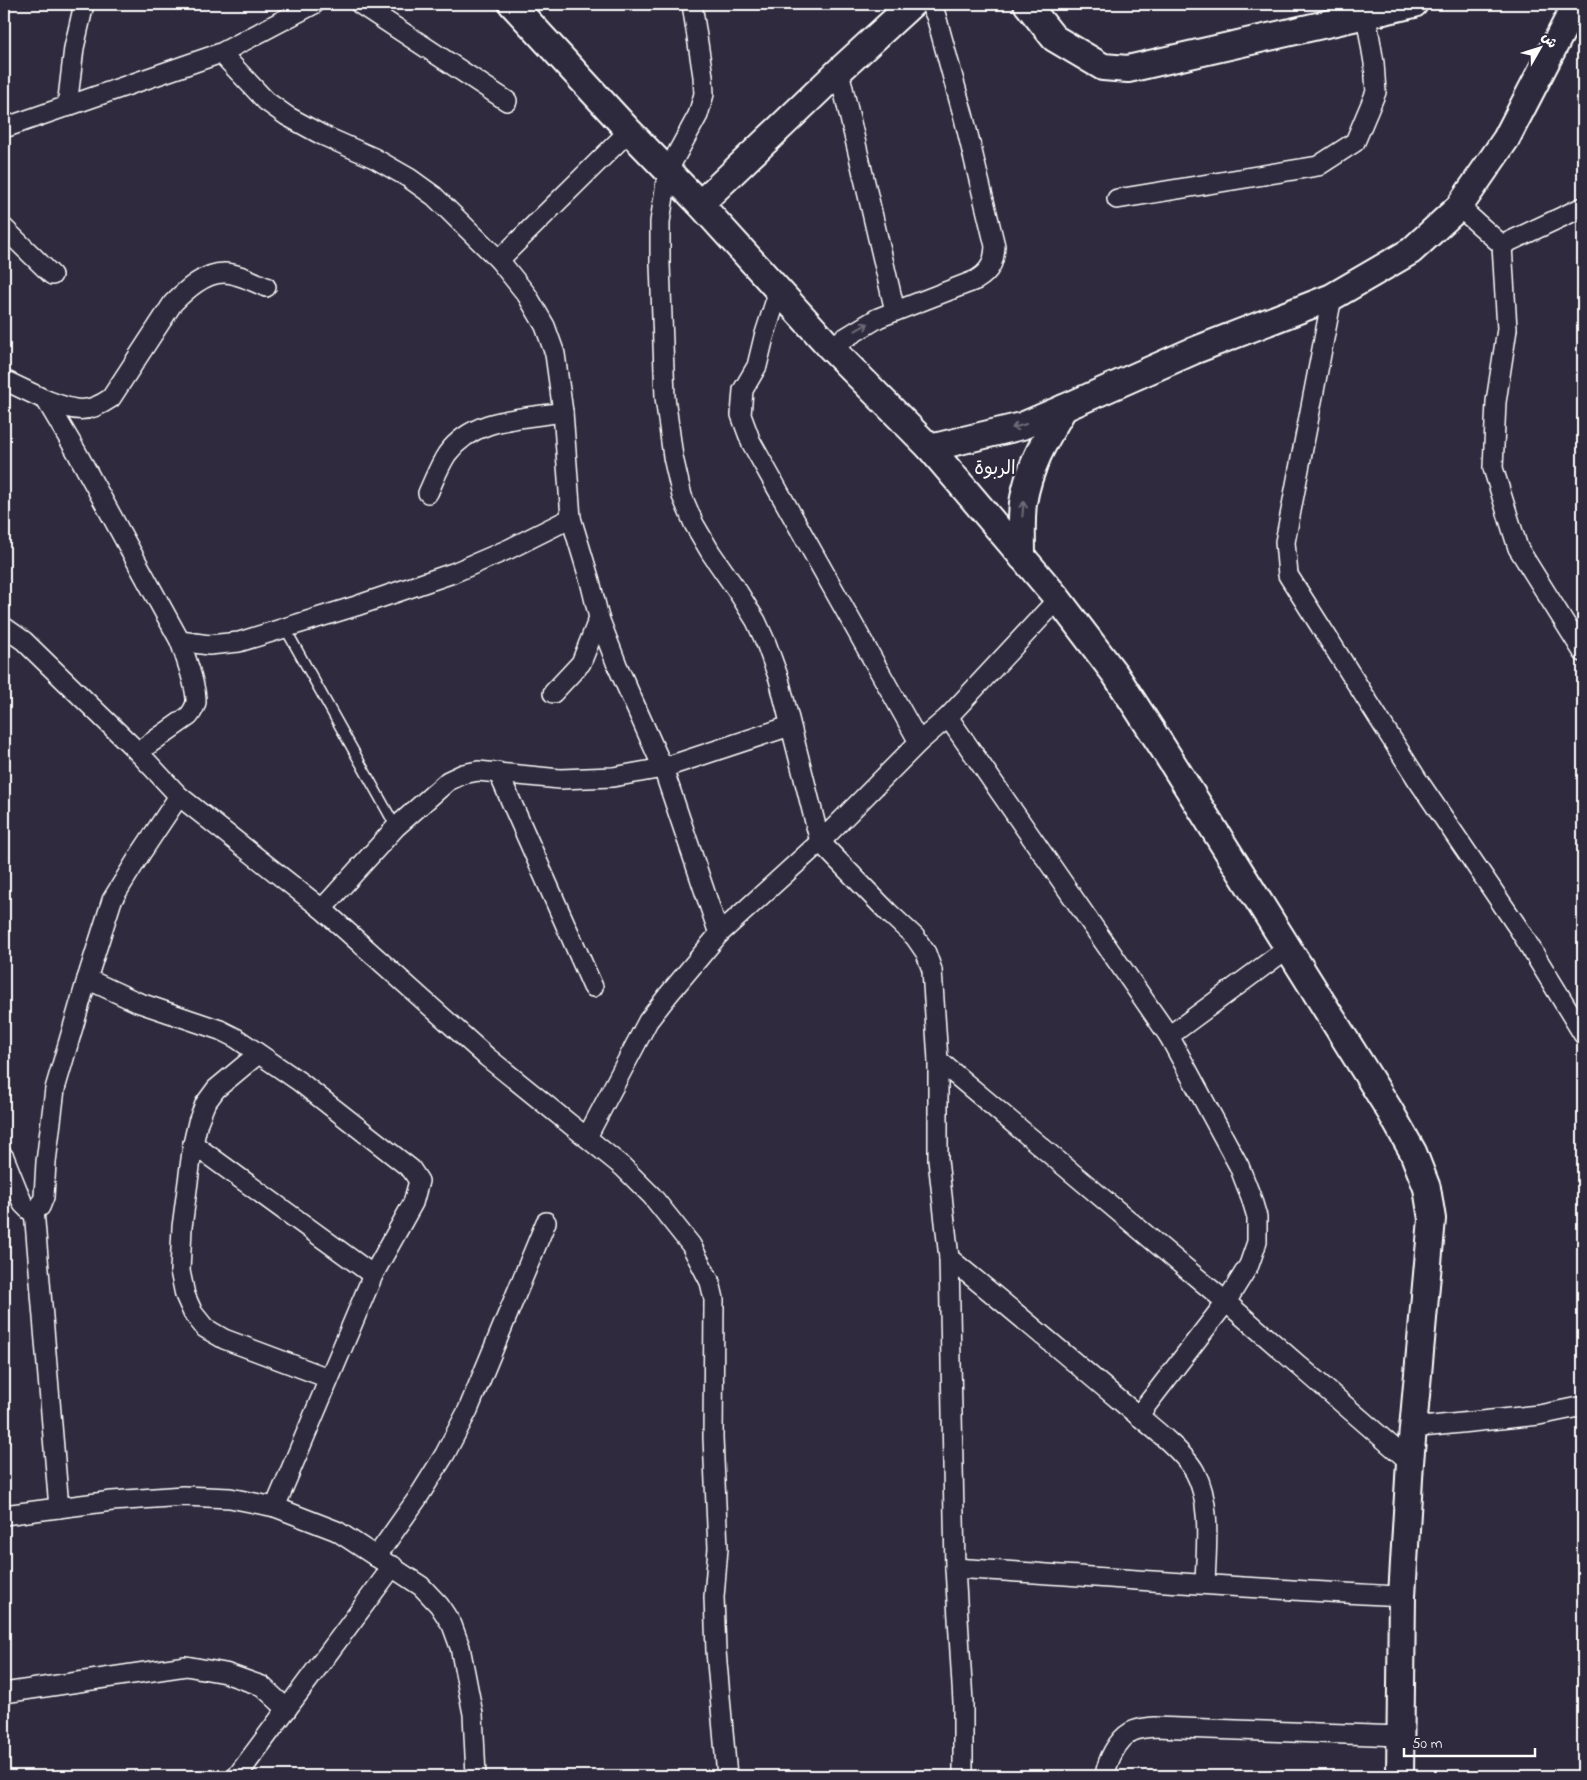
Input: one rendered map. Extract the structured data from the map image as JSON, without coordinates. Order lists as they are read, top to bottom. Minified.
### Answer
{"districts":["الربوة"],"scale_bar":"50 m","north":"top right"}
